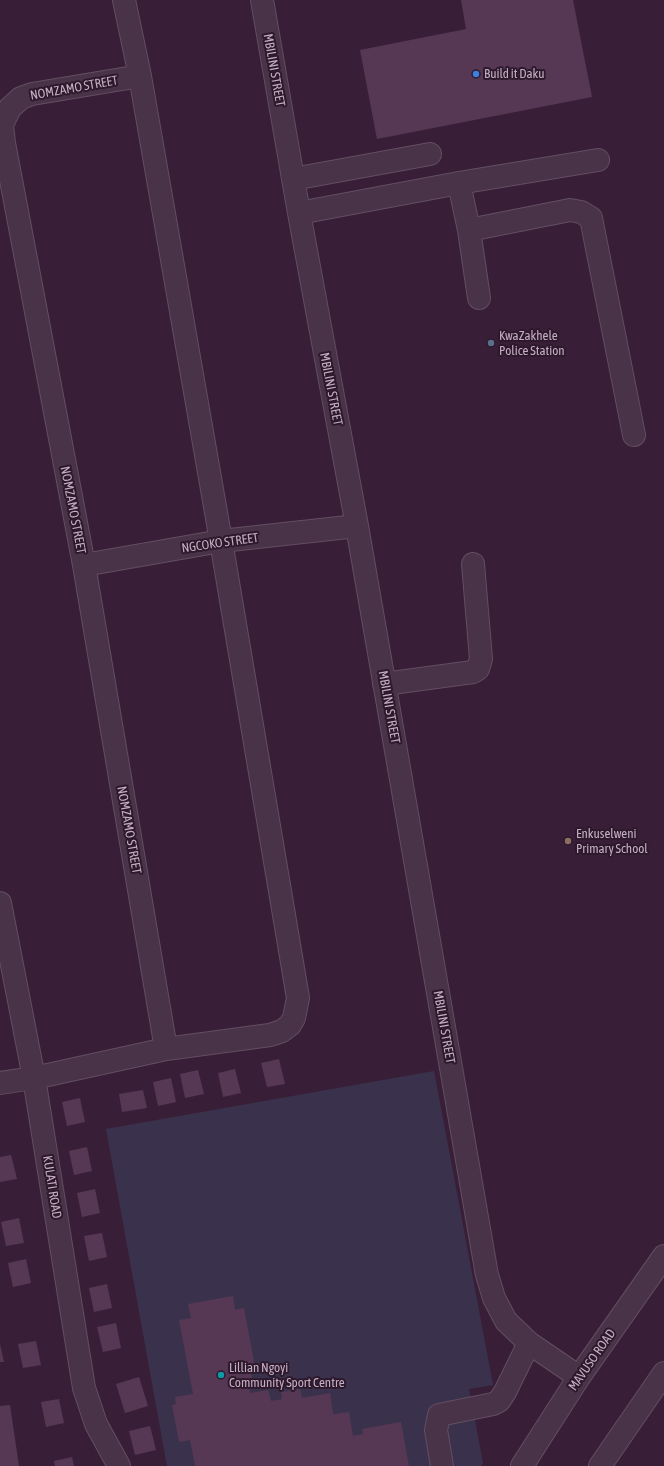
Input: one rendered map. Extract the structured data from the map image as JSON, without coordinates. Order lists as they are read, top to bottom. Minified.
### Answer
{"streets":{"street":["MBILINI STREET","NOMZAMO STREET","NGCOKO STREET","KULATI ROAD","MAVUSO ROAD"]},"crossings":[["MBILINI STREET","NGCOKO STREET"],["MBILINI STREET","MAVUSO ROAD"],["NOMZAMO STREET","NGCOKO STREET"]],"places":["Build it Daku","KwaZakhele Police Station","Enkuselweni Primary School","Lillian Ngoyi Community Sport Centre"]}
